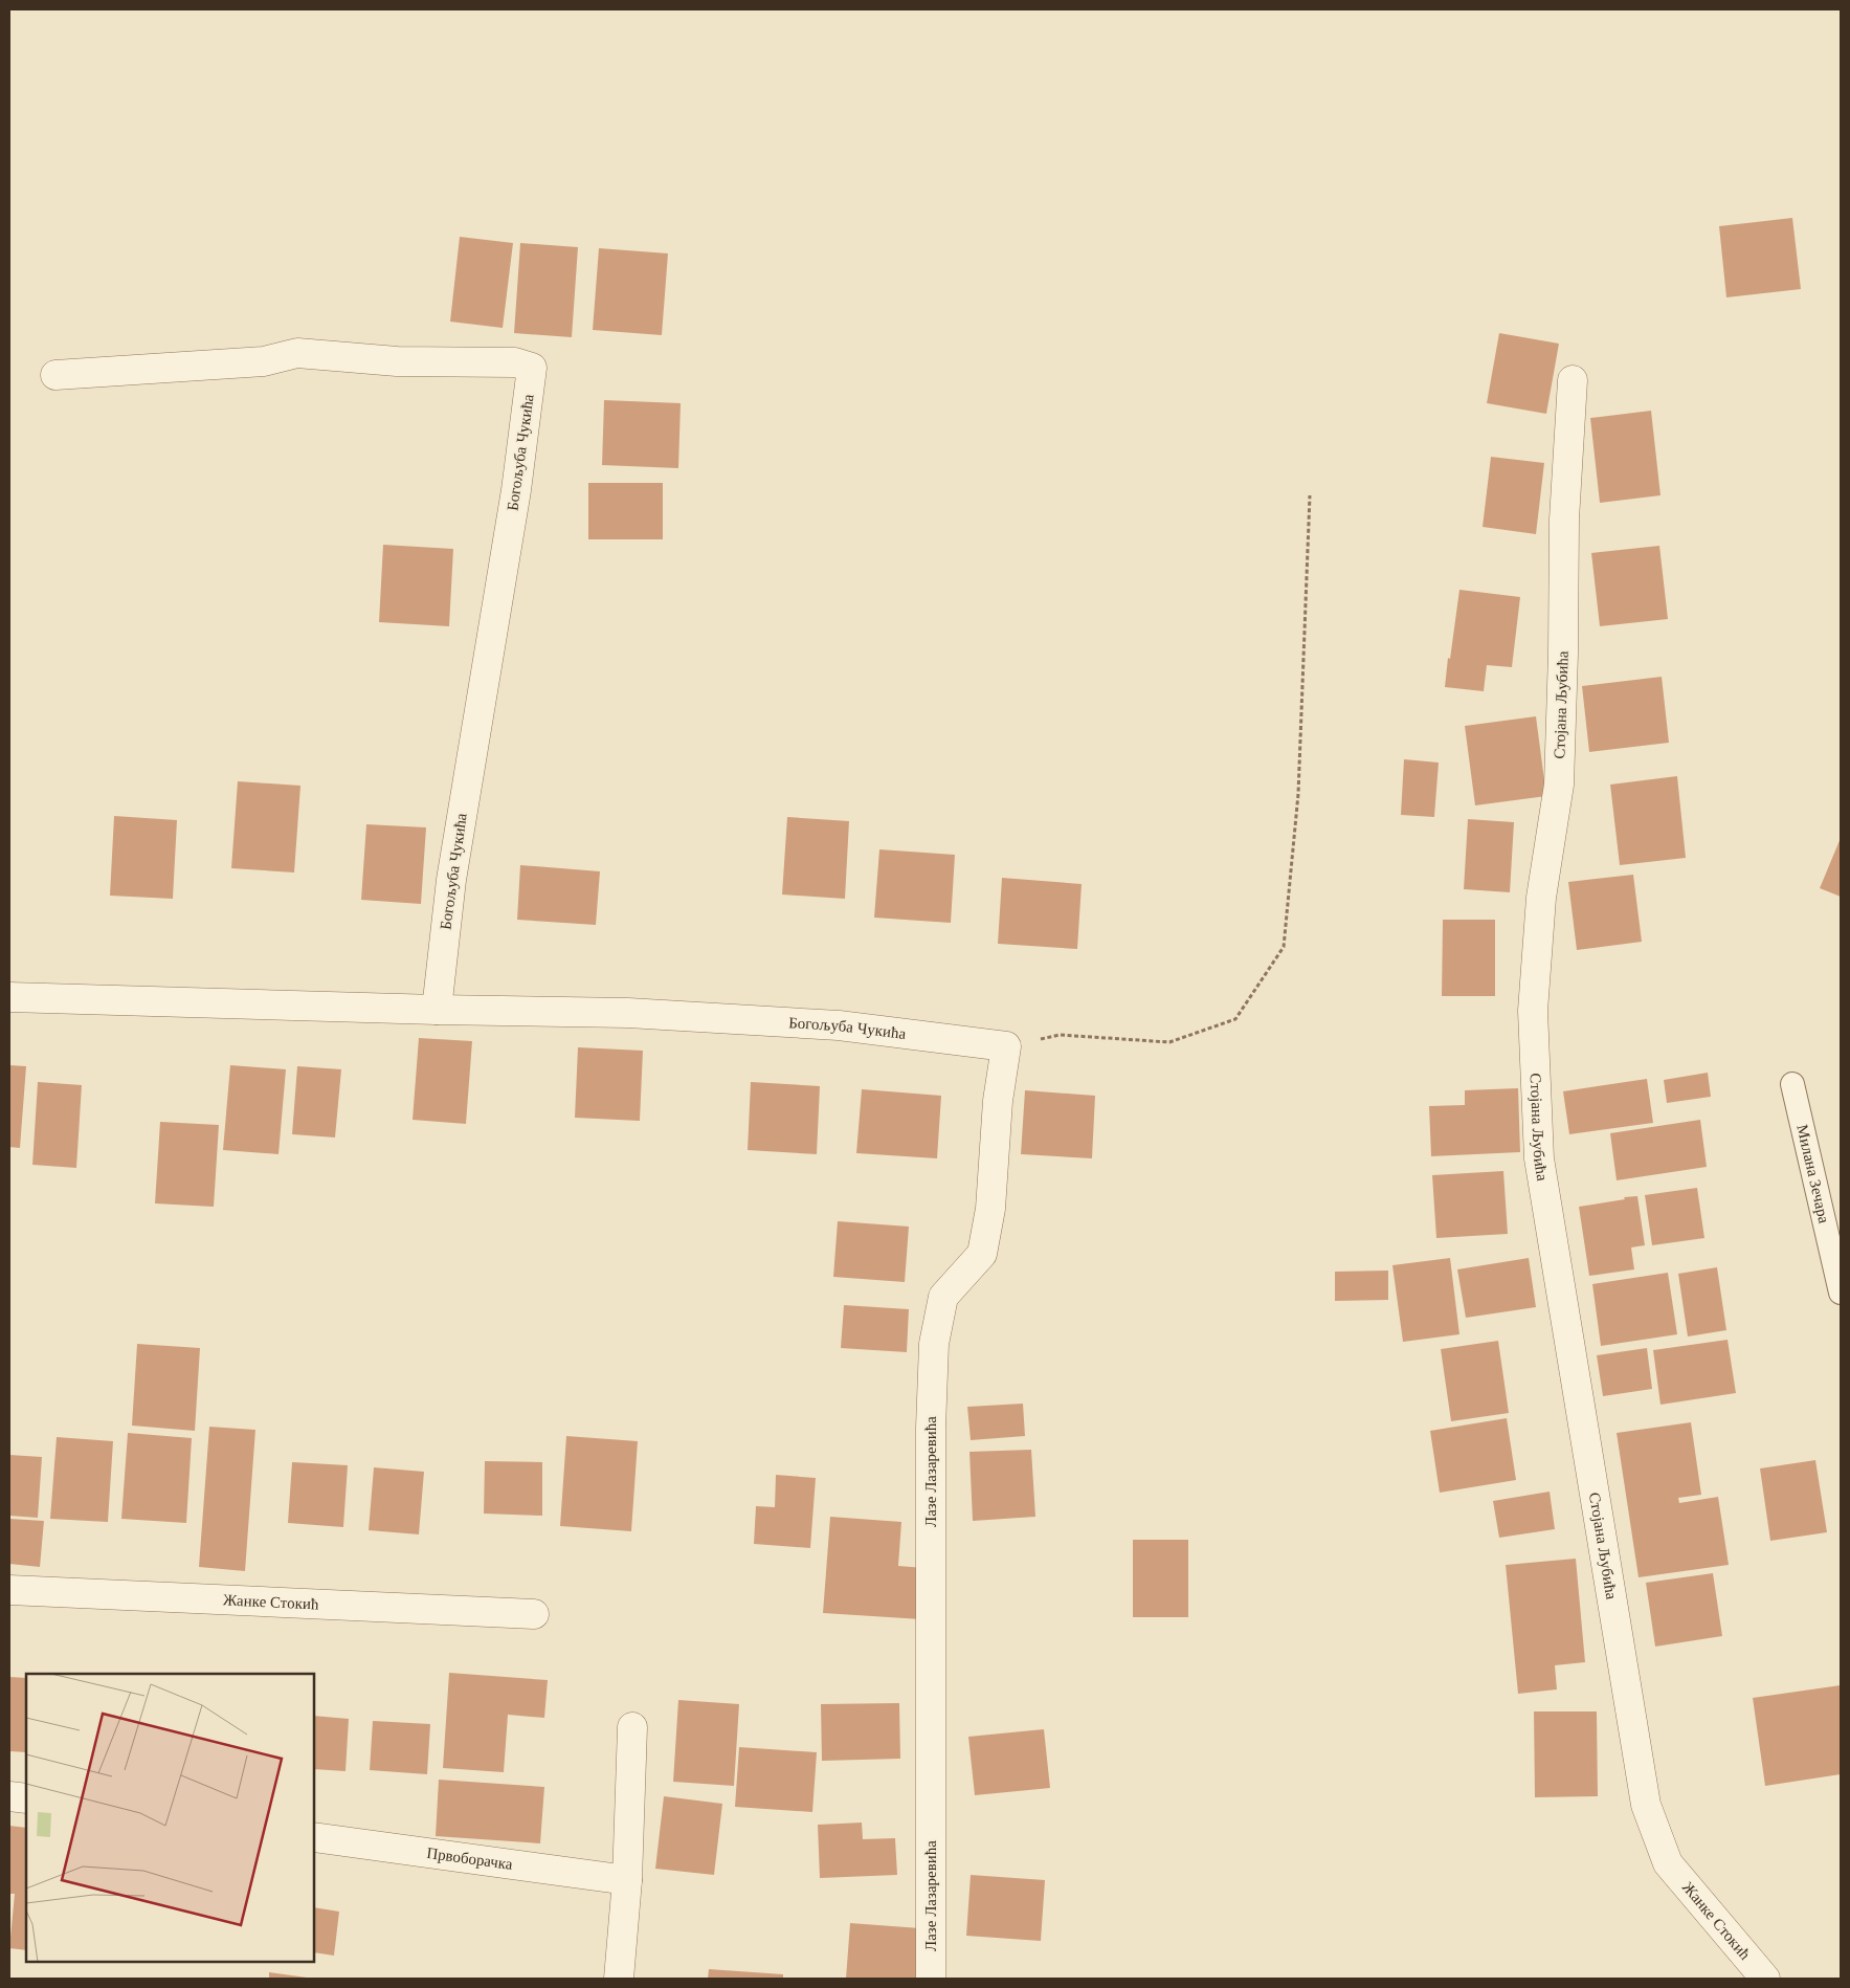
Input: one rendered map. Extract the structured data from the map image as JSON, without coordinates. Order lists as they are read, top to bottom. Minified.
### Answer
{"streets":{"street":["Богољуба Чукића","Стојана Љубића","Лазе Лазаревића","Жанке Стокић","Првоборачка"],"lane":["Милана Зечара"]},"crossings":[["Богољуба Чукића","Лазе Лазаревића"],["Стојана Љубића","Жанке Стокић"]]}
